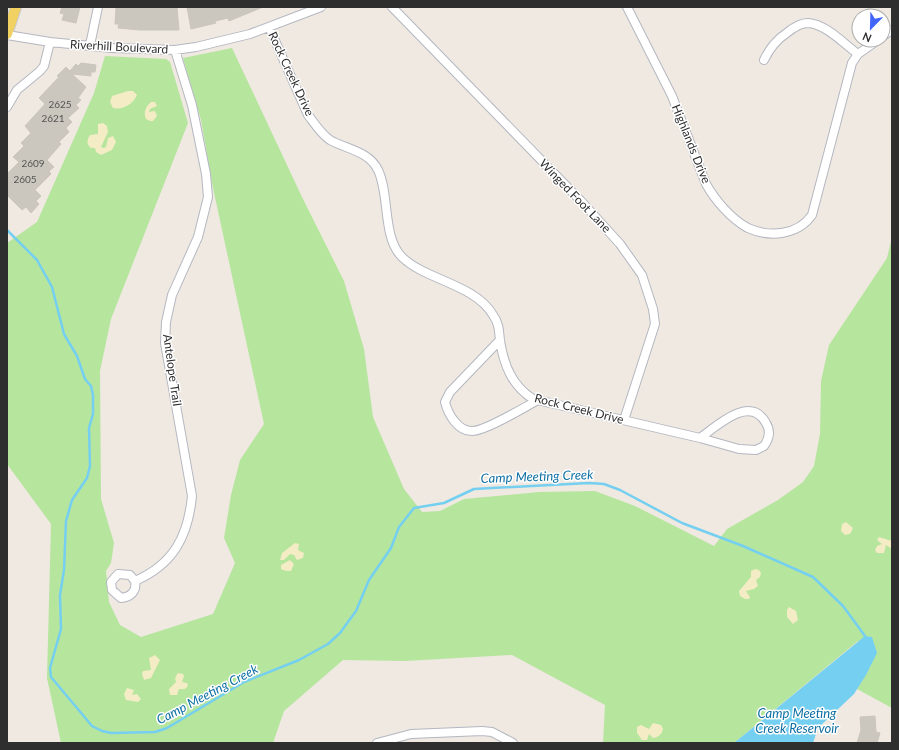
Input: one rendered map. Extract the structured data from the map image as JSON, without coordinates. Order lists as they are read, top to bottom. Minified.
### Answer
{"streets":{"street":["Riverhill Boulevard","Rock Creek Drive","Highlands Drive","Winged Foot Lane","Antelope Trail"]},"crossings":[["Riverhill Boulevard","Rock Creek Drive"],["Riverhill Boulevard","Antelope Trail"],["Rock Creek Drive","Winged Foot Lane"]],"water":["Camp Meeting Creek","Camp Meeting Creek Reservoir"],"house_numbers":["2625","2621","2609","2605"],"north":"bottom left"}
